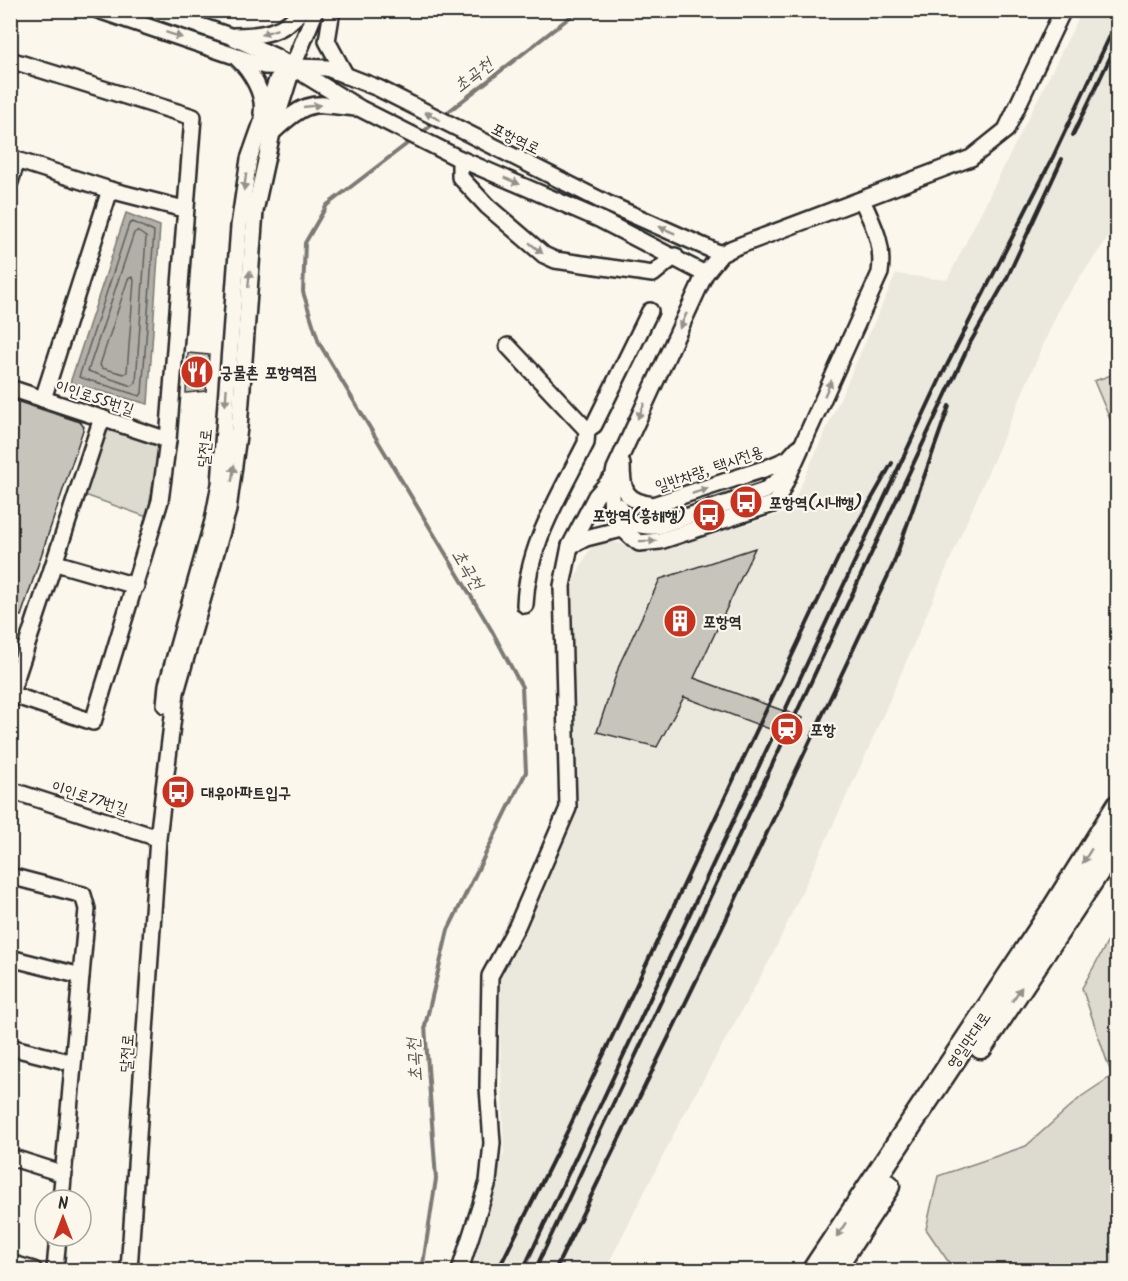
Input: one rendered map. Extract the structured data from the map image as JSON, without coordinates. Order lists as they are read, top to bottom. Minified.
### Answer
{"streets":{"highway":["영일만대로"],"street":["포항역로","이인로55번길","달전로","일반차량, 택시전용","이인로77번길"]},"crossings":[["포항역로","달전로"],["달전로","이인로77번길"]],"water":["초곡천"],"places":{"restaurant":["궁물촌 포항역점"],"bus stop":["포항역(시내행)","포항역(흥해행)","대유아파트입구"],"building":["포항역"],"station":["포항"]},"north":"top"}
